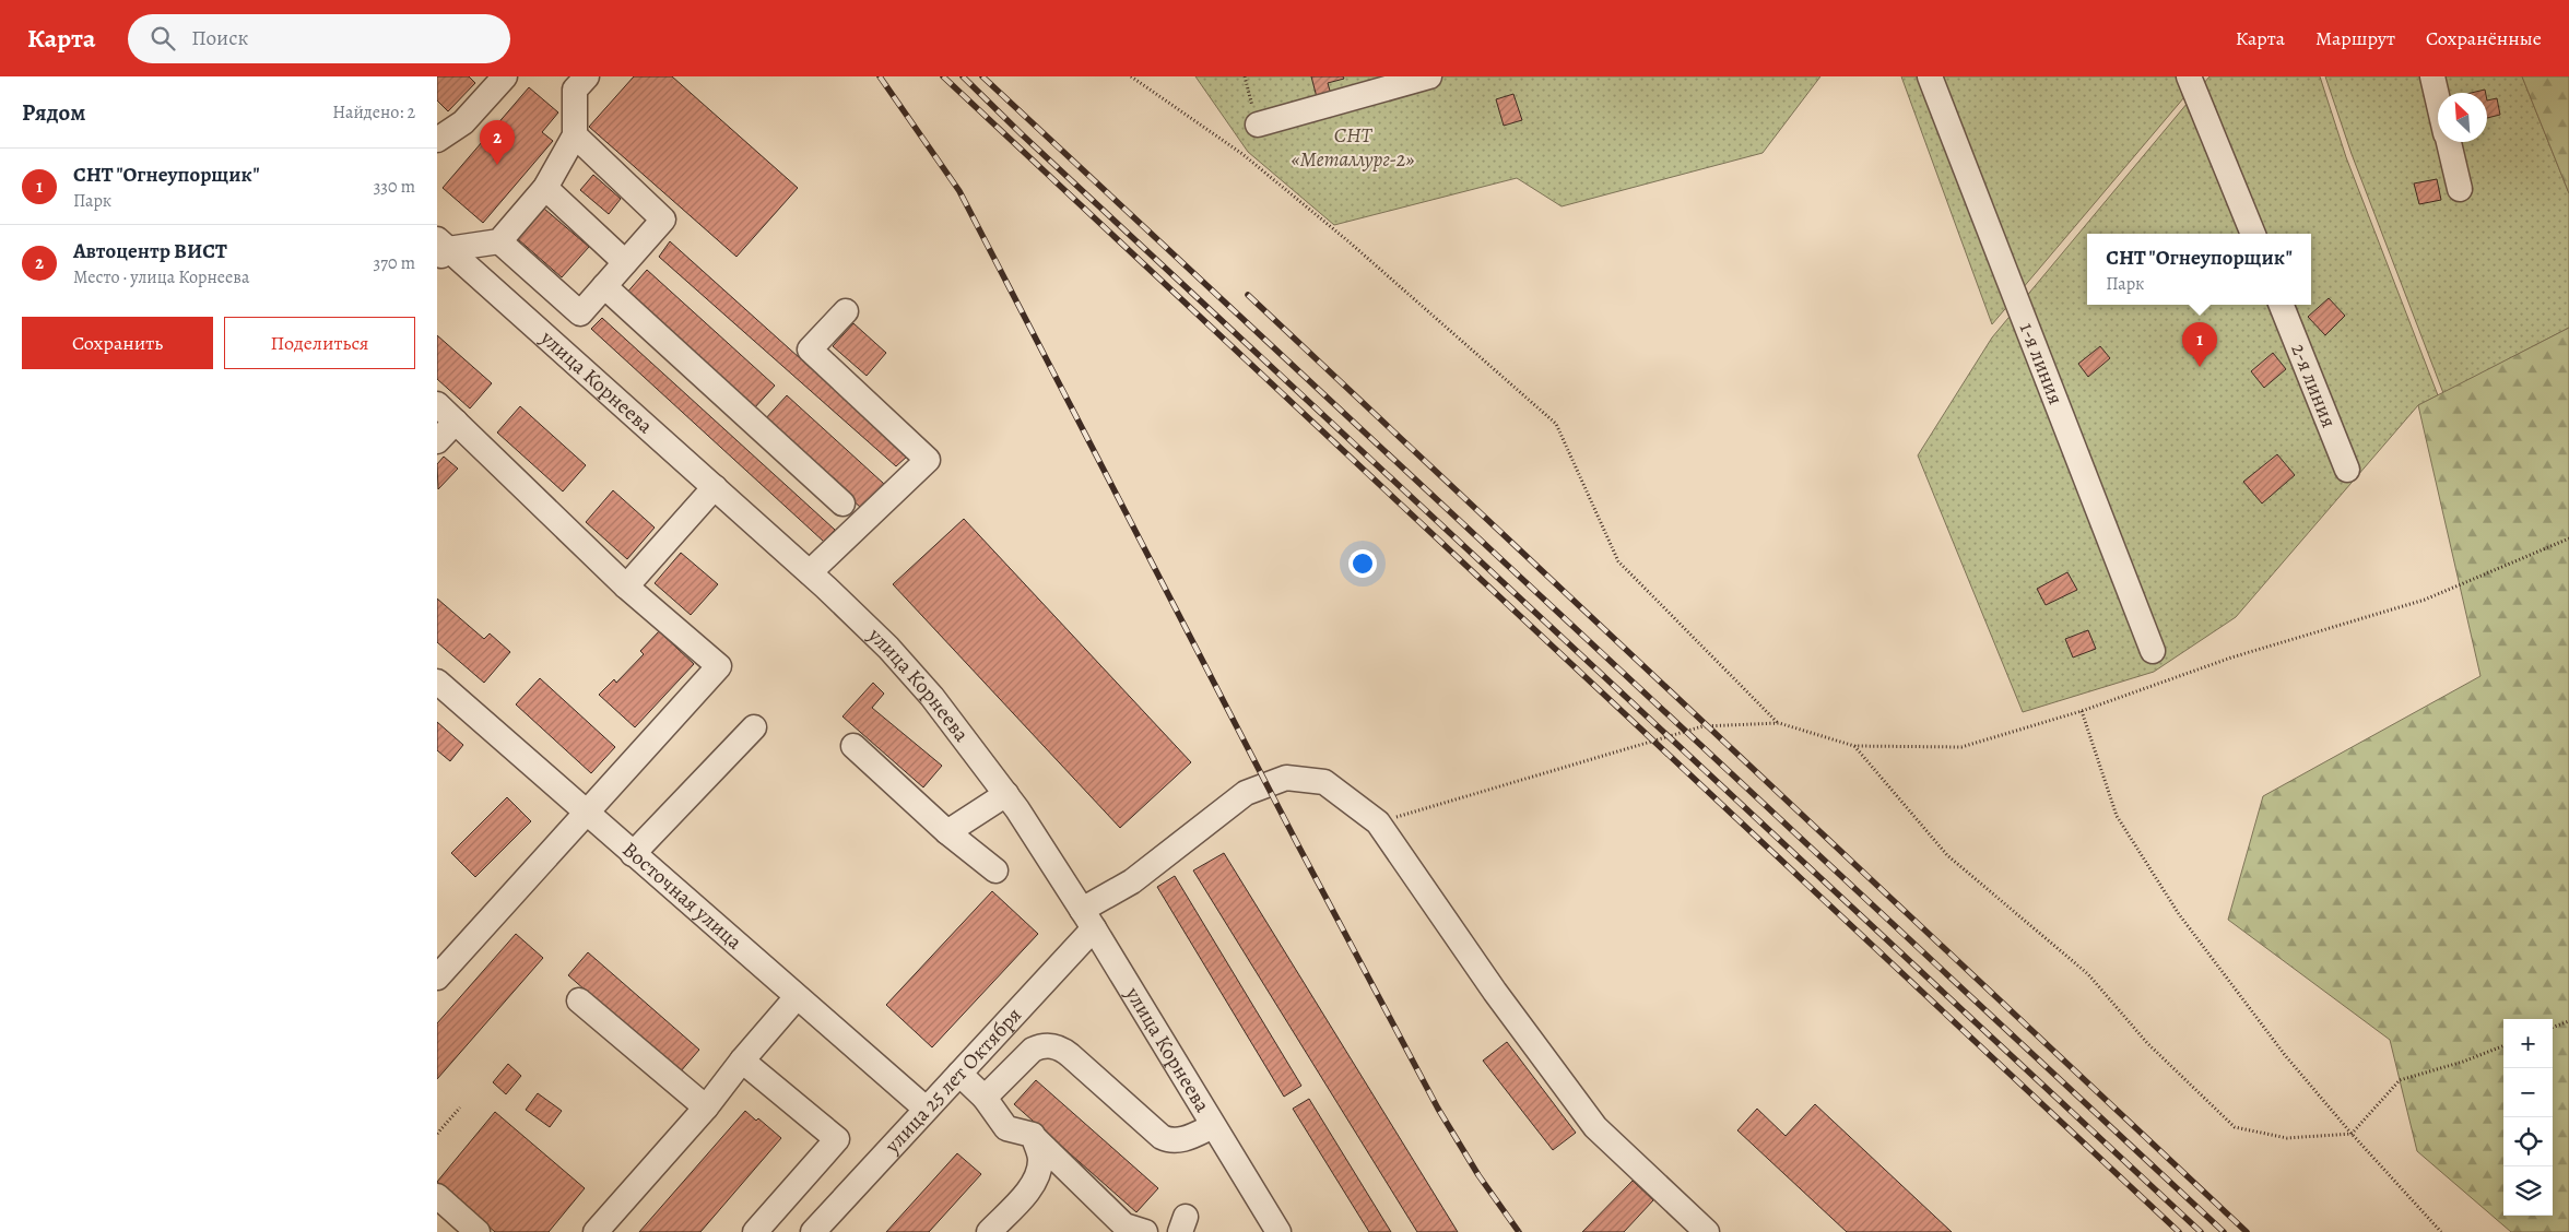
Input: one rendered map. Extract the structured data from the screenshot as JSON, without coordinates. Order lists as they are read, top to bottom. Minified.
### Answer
{"streets":{"street":["1-я линия","улица Корнеева","2-я линия","Восточная улица","улица 25 лет Октября"]},"crossings":[["улица Корнеева","улица 25 лет Октября"],["Восточная улица","улица 25 лет Октября"]],"parks":["СНТ «Металлург-2»"],"north":"top left","page":{"header":"Карта","search":"Поиск","nav":["Карта","Маршрут","Сохранённые"],"heading":["Рядом","Найдено: 2"],"pins":["2","1"],"list":[{"mark":"1","name":"СНТ \"Огнеупорщик\"","note":"Парк","value":"330 m"},{"mark":"2","name":"Автоцентр ВИСТ","note":"Место · улица Корнеева","value":"370 m"}],"popup":["СНТ \"Огнеупорщик\"","Парк"],"buttons":["Сохранить","Поделиться"],"map_buttons":["+","−"]}}
